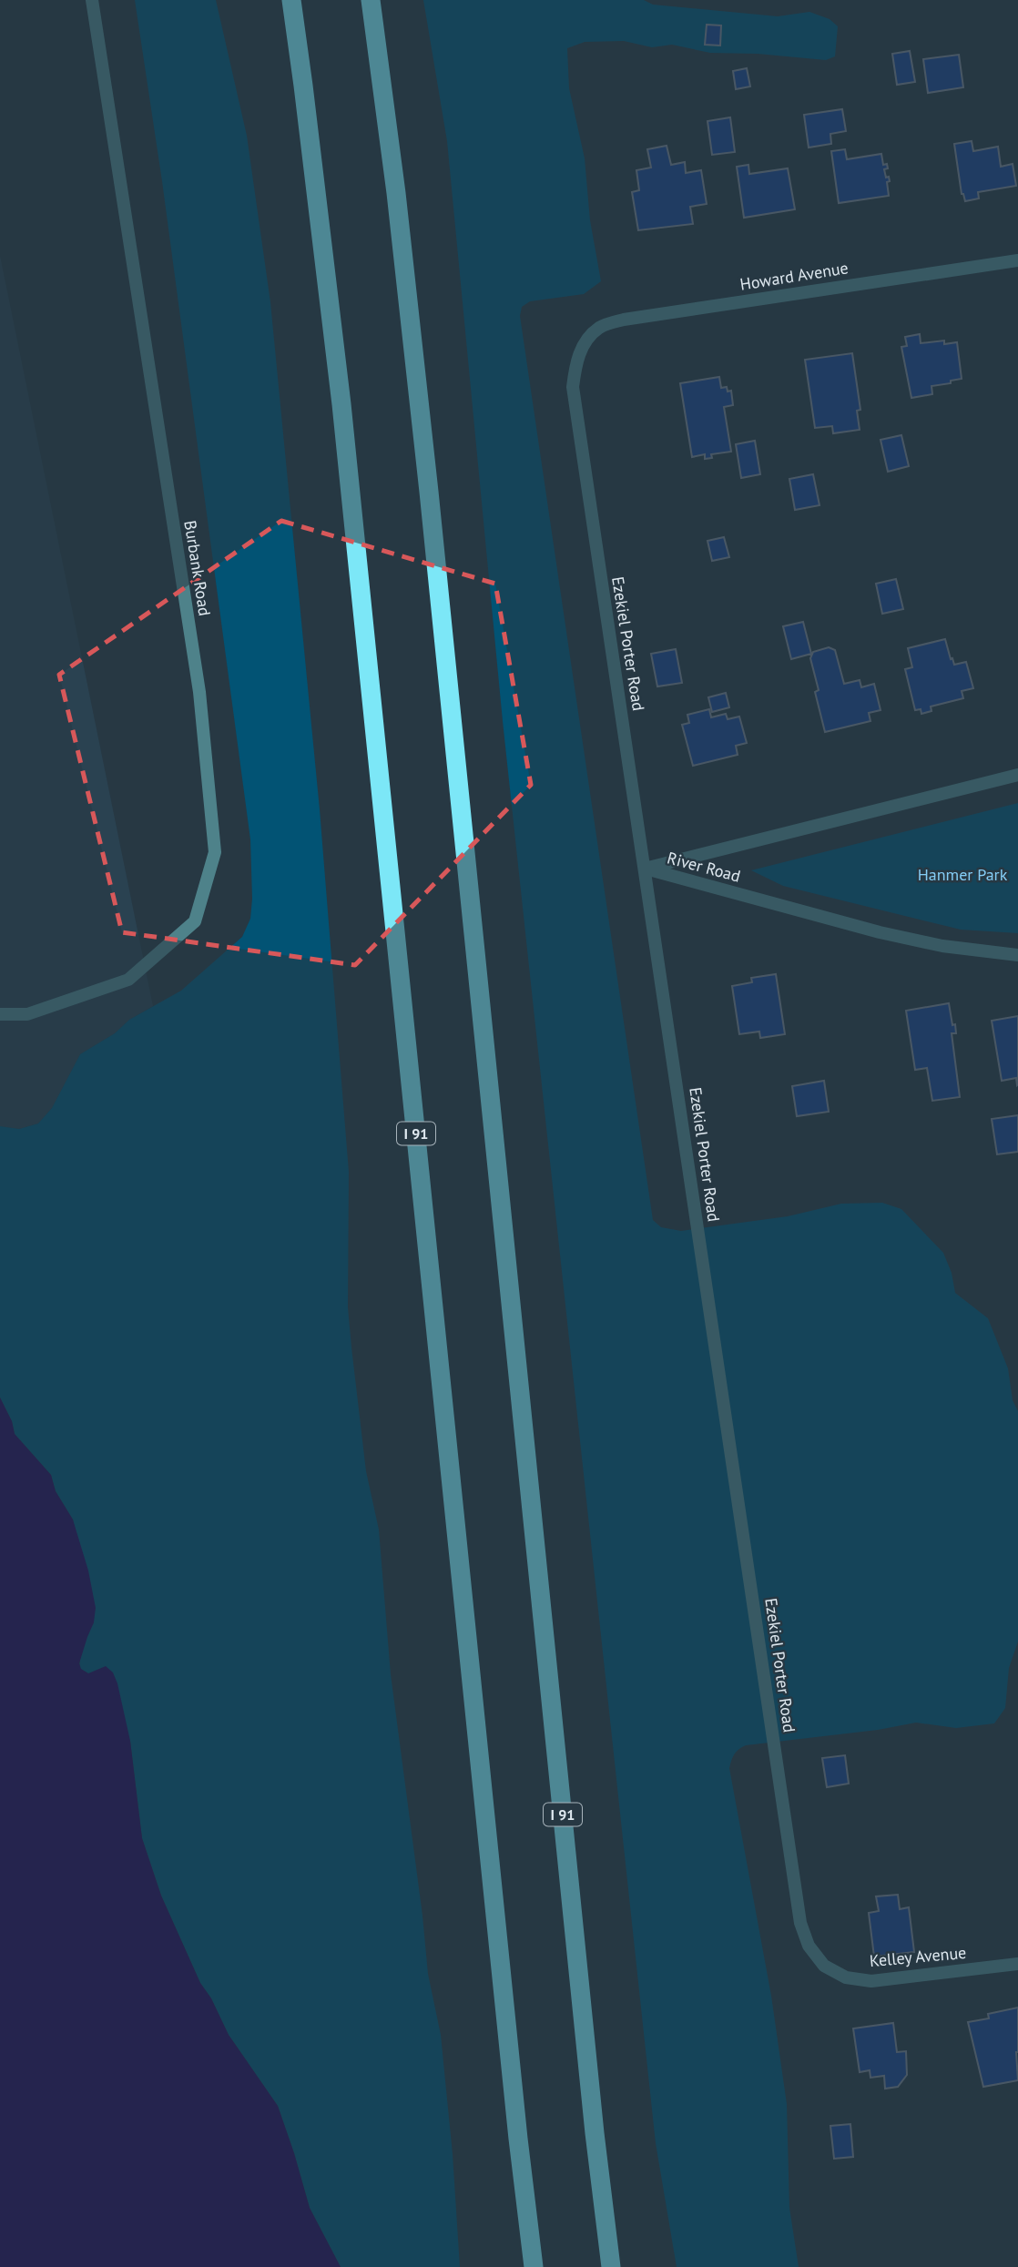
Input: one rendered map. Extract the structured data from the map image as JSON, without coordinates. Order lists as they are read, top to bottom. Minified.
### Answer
{"streets":{"highway":["I 91"],"street":["Howard Avenue","Burbank Road","Ezekiel Porter Road","River Road","Kelley Avenue"]},"crossings":[["Howard Avenue","Ezekiel Porter Road"],["Ezekiel Porter Road","River Road"],["Ezekiel Porter Road","Kelley Avenue"]],"parks":["Hanmer Park"]}
